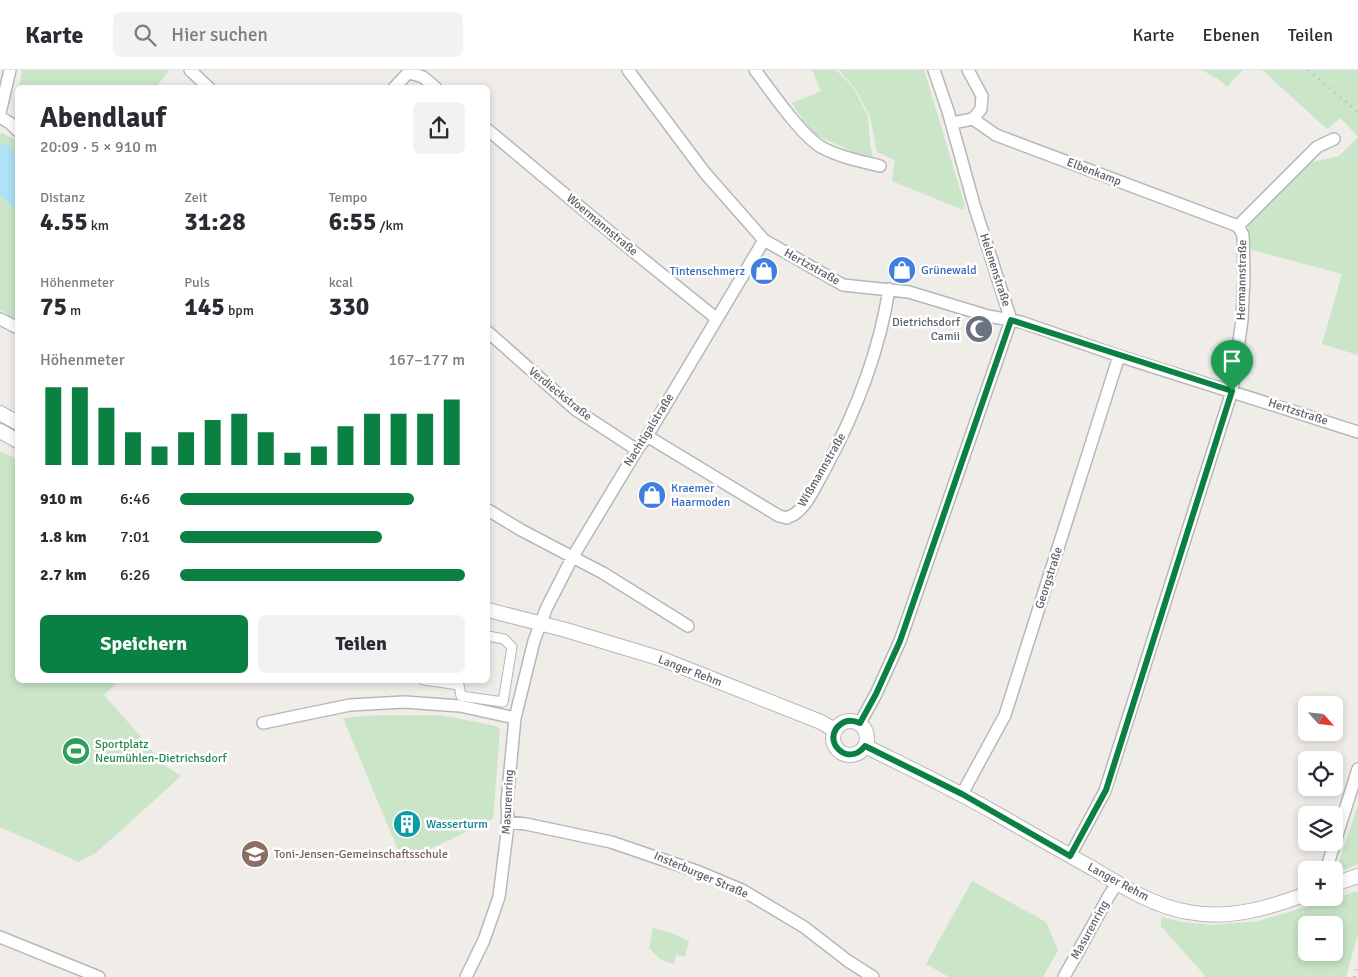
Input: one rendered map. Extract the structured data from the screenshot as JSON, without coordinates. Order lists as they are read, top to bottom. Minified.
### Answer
{"streets":{"street":["Elbenkamp","Woermannstraße","Hertzstraße","Helenenstraße","Hermannstraße","Verdieckstraße","Nachtigalstraße","Wißmannstraße","Georgstraße","Langer Rehm","Masurenring","Insterburger Straße"]},"crossings":[["Elbenkamp","Hermannstraße"],["Woermannstraße","Nachtigalstraße"],["Hertzstraße","Helenenstraße"],["Hertzstraße","Hermannstraße"],["Hertzstraße","Nachtigalstraße"],["Hertzstraße","Wißmannstraße"],["Hertzstraße","Georgstraße"],["Helenenstraße","Langer Rehm"],["Hermannstraße","Langer Rehm"],["Verdieckstraße","Nachtigalstraße"],["Nachtigalstraße","Wißmannstraße"],["Nachtigalstraße","Langer Rehm"],["Nachtigalstraße","Masurenring"],["Georgstraße","Langer Rehm"],["Langer Rehm","Masurenring"],["Masurenring","Insterburger Straße"]],"places":{"shop":["Grünewald","Tintenschmerz","Kraemer Haarmoden"],"mosque":["Dietrichsdorf Camii"],"sports":["Sportplatz Neumühlen-Dietrichsdorf"],"building":["Wasserturm"],"school or university":["Toni-Jensen-Gemeinschaftsschule"]},"north":"bottom right","page":{"header":"Karte","search":"Hier suchen","nav":["Karte","Ebenen","Teilen"],"heading":["Abendlauf","20:09 · 5 × 910 m"],"stats":[["Distanz","4.55 km"],["Zeit","31:28"],["Tempo","6:55 /km"],["Höhenmeter","75 m"],["Puls","145 bpm"],["kcal","330"]],"chart":["Höhenmeter","167–177 m"],"list":[{"name":"910 m","note":"6:46"},{"name":"1.8 km","note":"7:01"},{"name":"2.7 km","note":"6:26"}],"buttons":["Speichern","Teilen"],"map_buttons":["+","−"]}}
